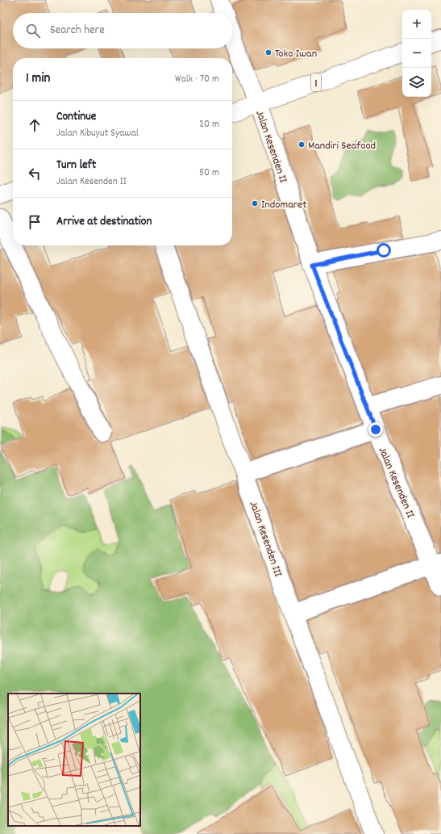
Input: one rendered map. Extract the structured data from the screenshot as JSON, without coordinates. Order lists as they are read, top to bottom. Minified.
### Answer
{"streets":{"main road":["1","Jalan Kesenden II","Jalan Kesenden III"]},"crossings":[["1","Jalan Kesenden II"]],"places":["Toko Iwan","Mandiri Seafood","Indomaret"],"page":{"map_buttons":["+","−"],"search":"Search here","heading":["1 min","Walk · 70 m"],"list":[["Continue","Jalan Kibuyut Syawal","20 m"],["Turn left","Jalan Kesenden II","50 m"],"Arrive at destination"]}}
